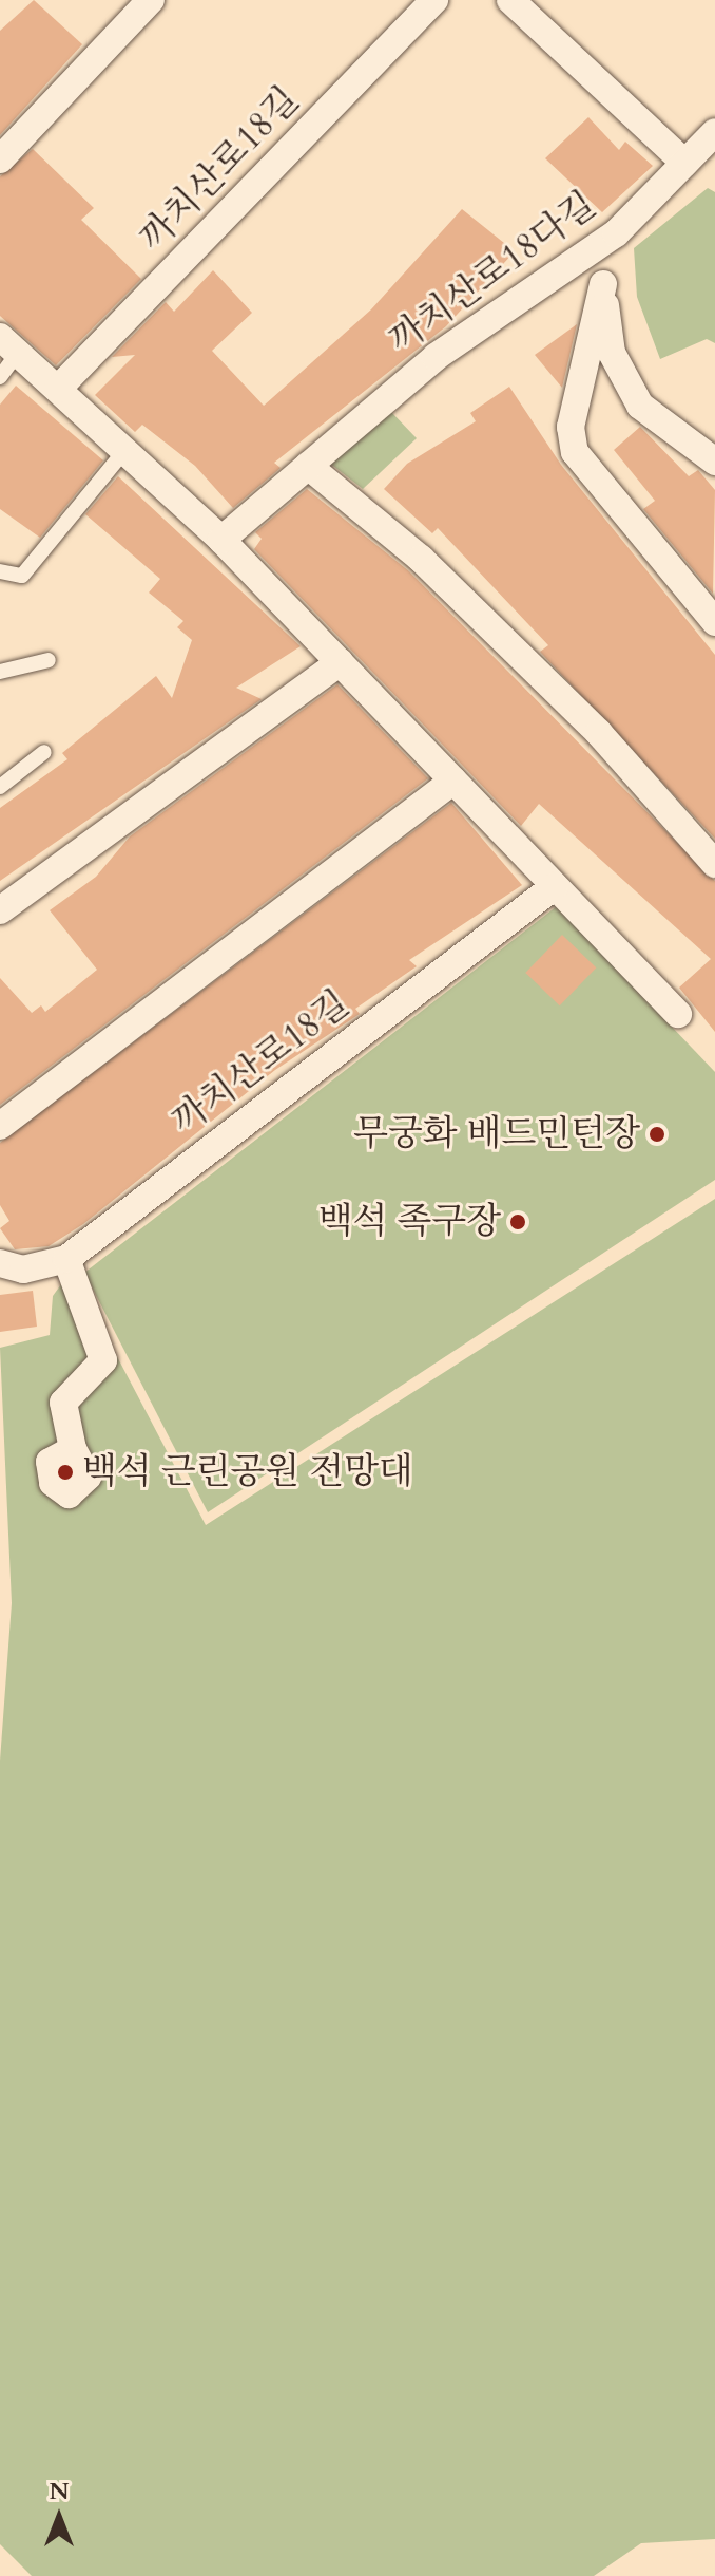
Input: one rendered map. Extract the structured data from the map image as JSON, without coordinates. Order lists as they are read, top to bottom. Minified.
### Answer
{"streets":{"street":["까치산로18길","까치산로18다길"]},"places":["무궁화 배드민턴장","백석 족구장","백석 근린공원 전망대"],"north":"top"}
